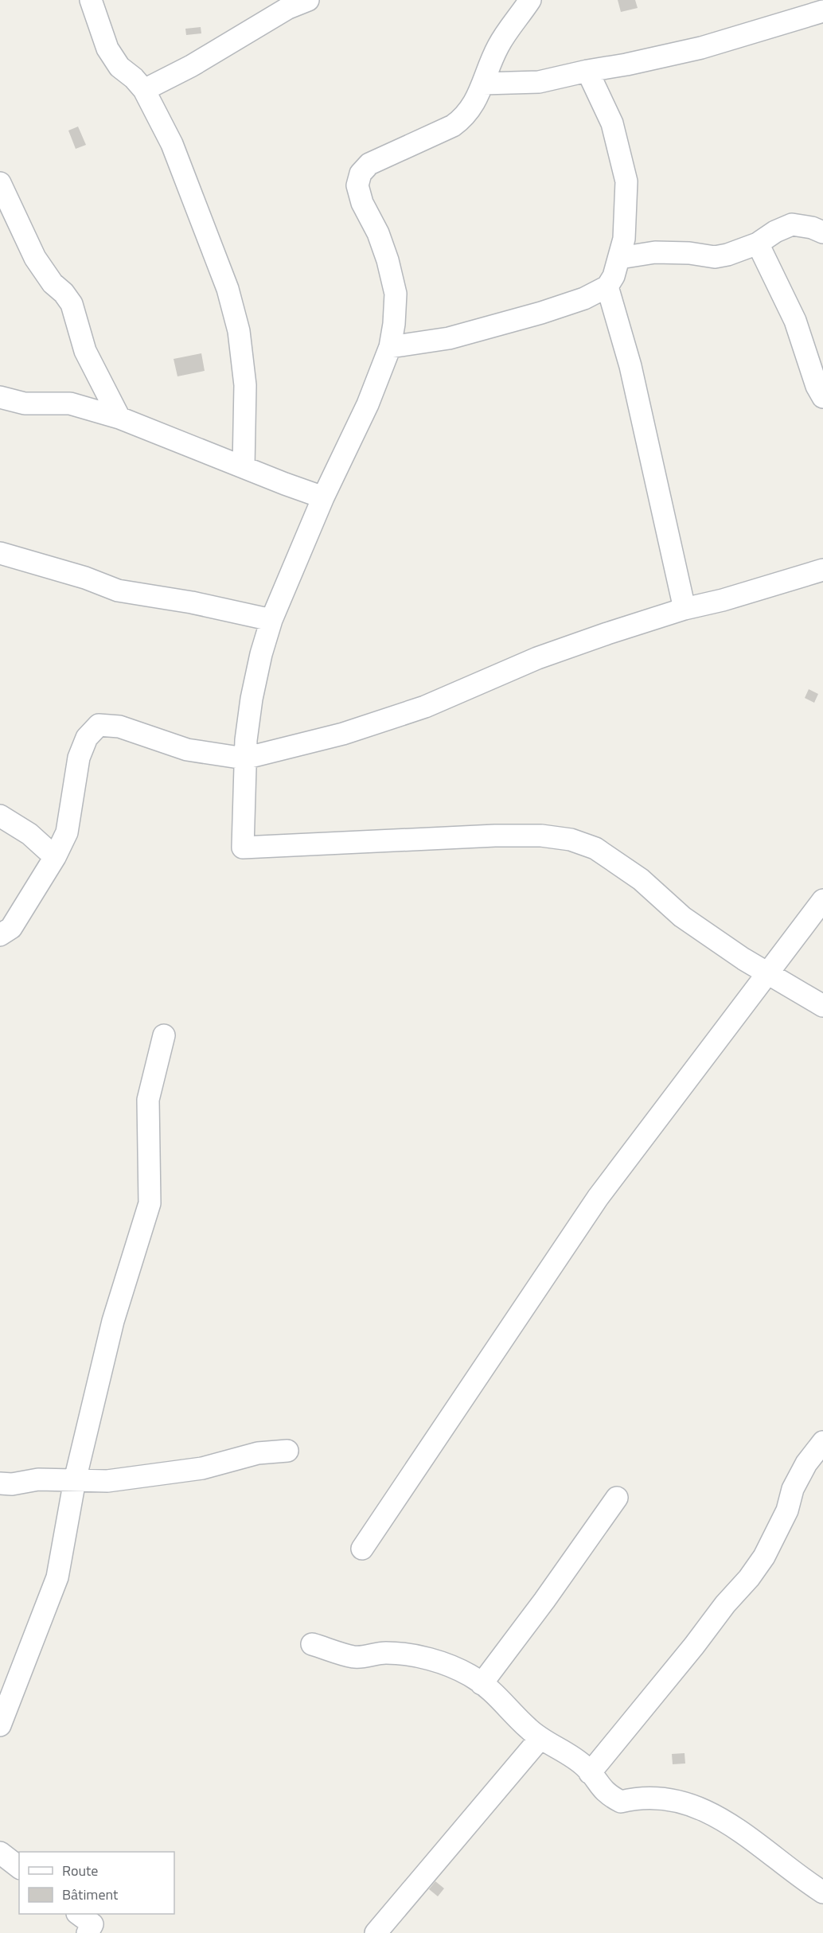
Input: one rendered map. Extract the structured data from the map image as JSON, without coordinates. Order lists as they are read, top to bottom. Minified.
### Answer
{"legend":["Route","Bâtiment"]}
